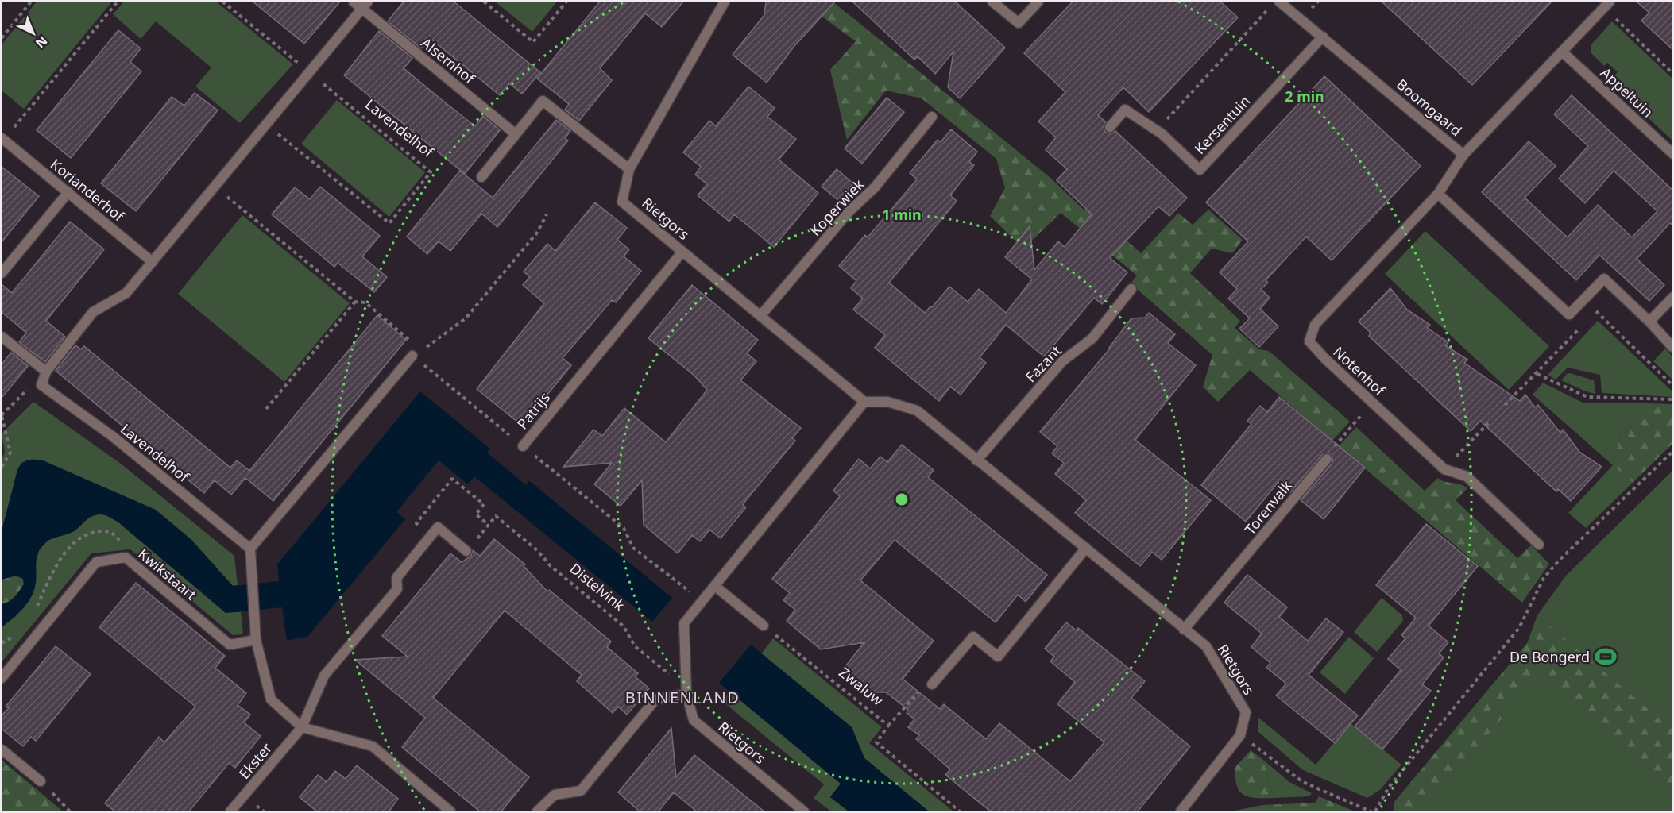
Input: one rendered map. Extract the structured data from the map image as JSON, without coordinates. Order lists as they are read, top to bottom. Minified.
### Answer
{"streets":{"street":["Alsemhof","Appeltuin","Boomgaard","Kersentuin","Lavendelhof","Korianderhof","Koperwiek","Rietgors","Fazant","Notenhof","Patrijs","Torenvalk","Kwikstaart","Ekster"],"path":["Distelvink","Zwaluw"]},"crossings":[["Appeltuin","Boomgaard"],["Boomgaard","Kersentuin"],["Boomgaard","Notenhof"],["Koperwiek","Rietgors"],["Rietgors","Fazant"],["Rietgors","Patrijs"],["Rietgors","Torenvalk"],["Rietgors","Distelvink"]],"districts":["BINNENLAND"],"places":{"sports":["De Bongerd"]},"north":"bottom right","rings":["2 min","1 min"]}
